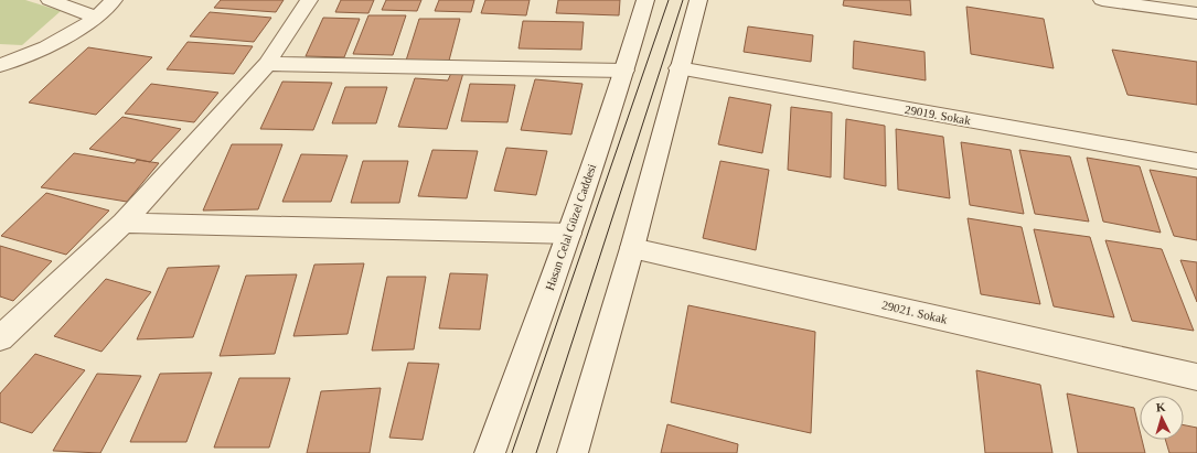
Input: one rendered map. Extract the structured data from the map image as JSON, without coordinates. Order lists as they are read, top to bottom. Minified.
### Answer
{"streets":{"street":["29019. Sokak","Hasan Celal Güzel Caddesi","29021. Sokak"]},"north":"top"}
